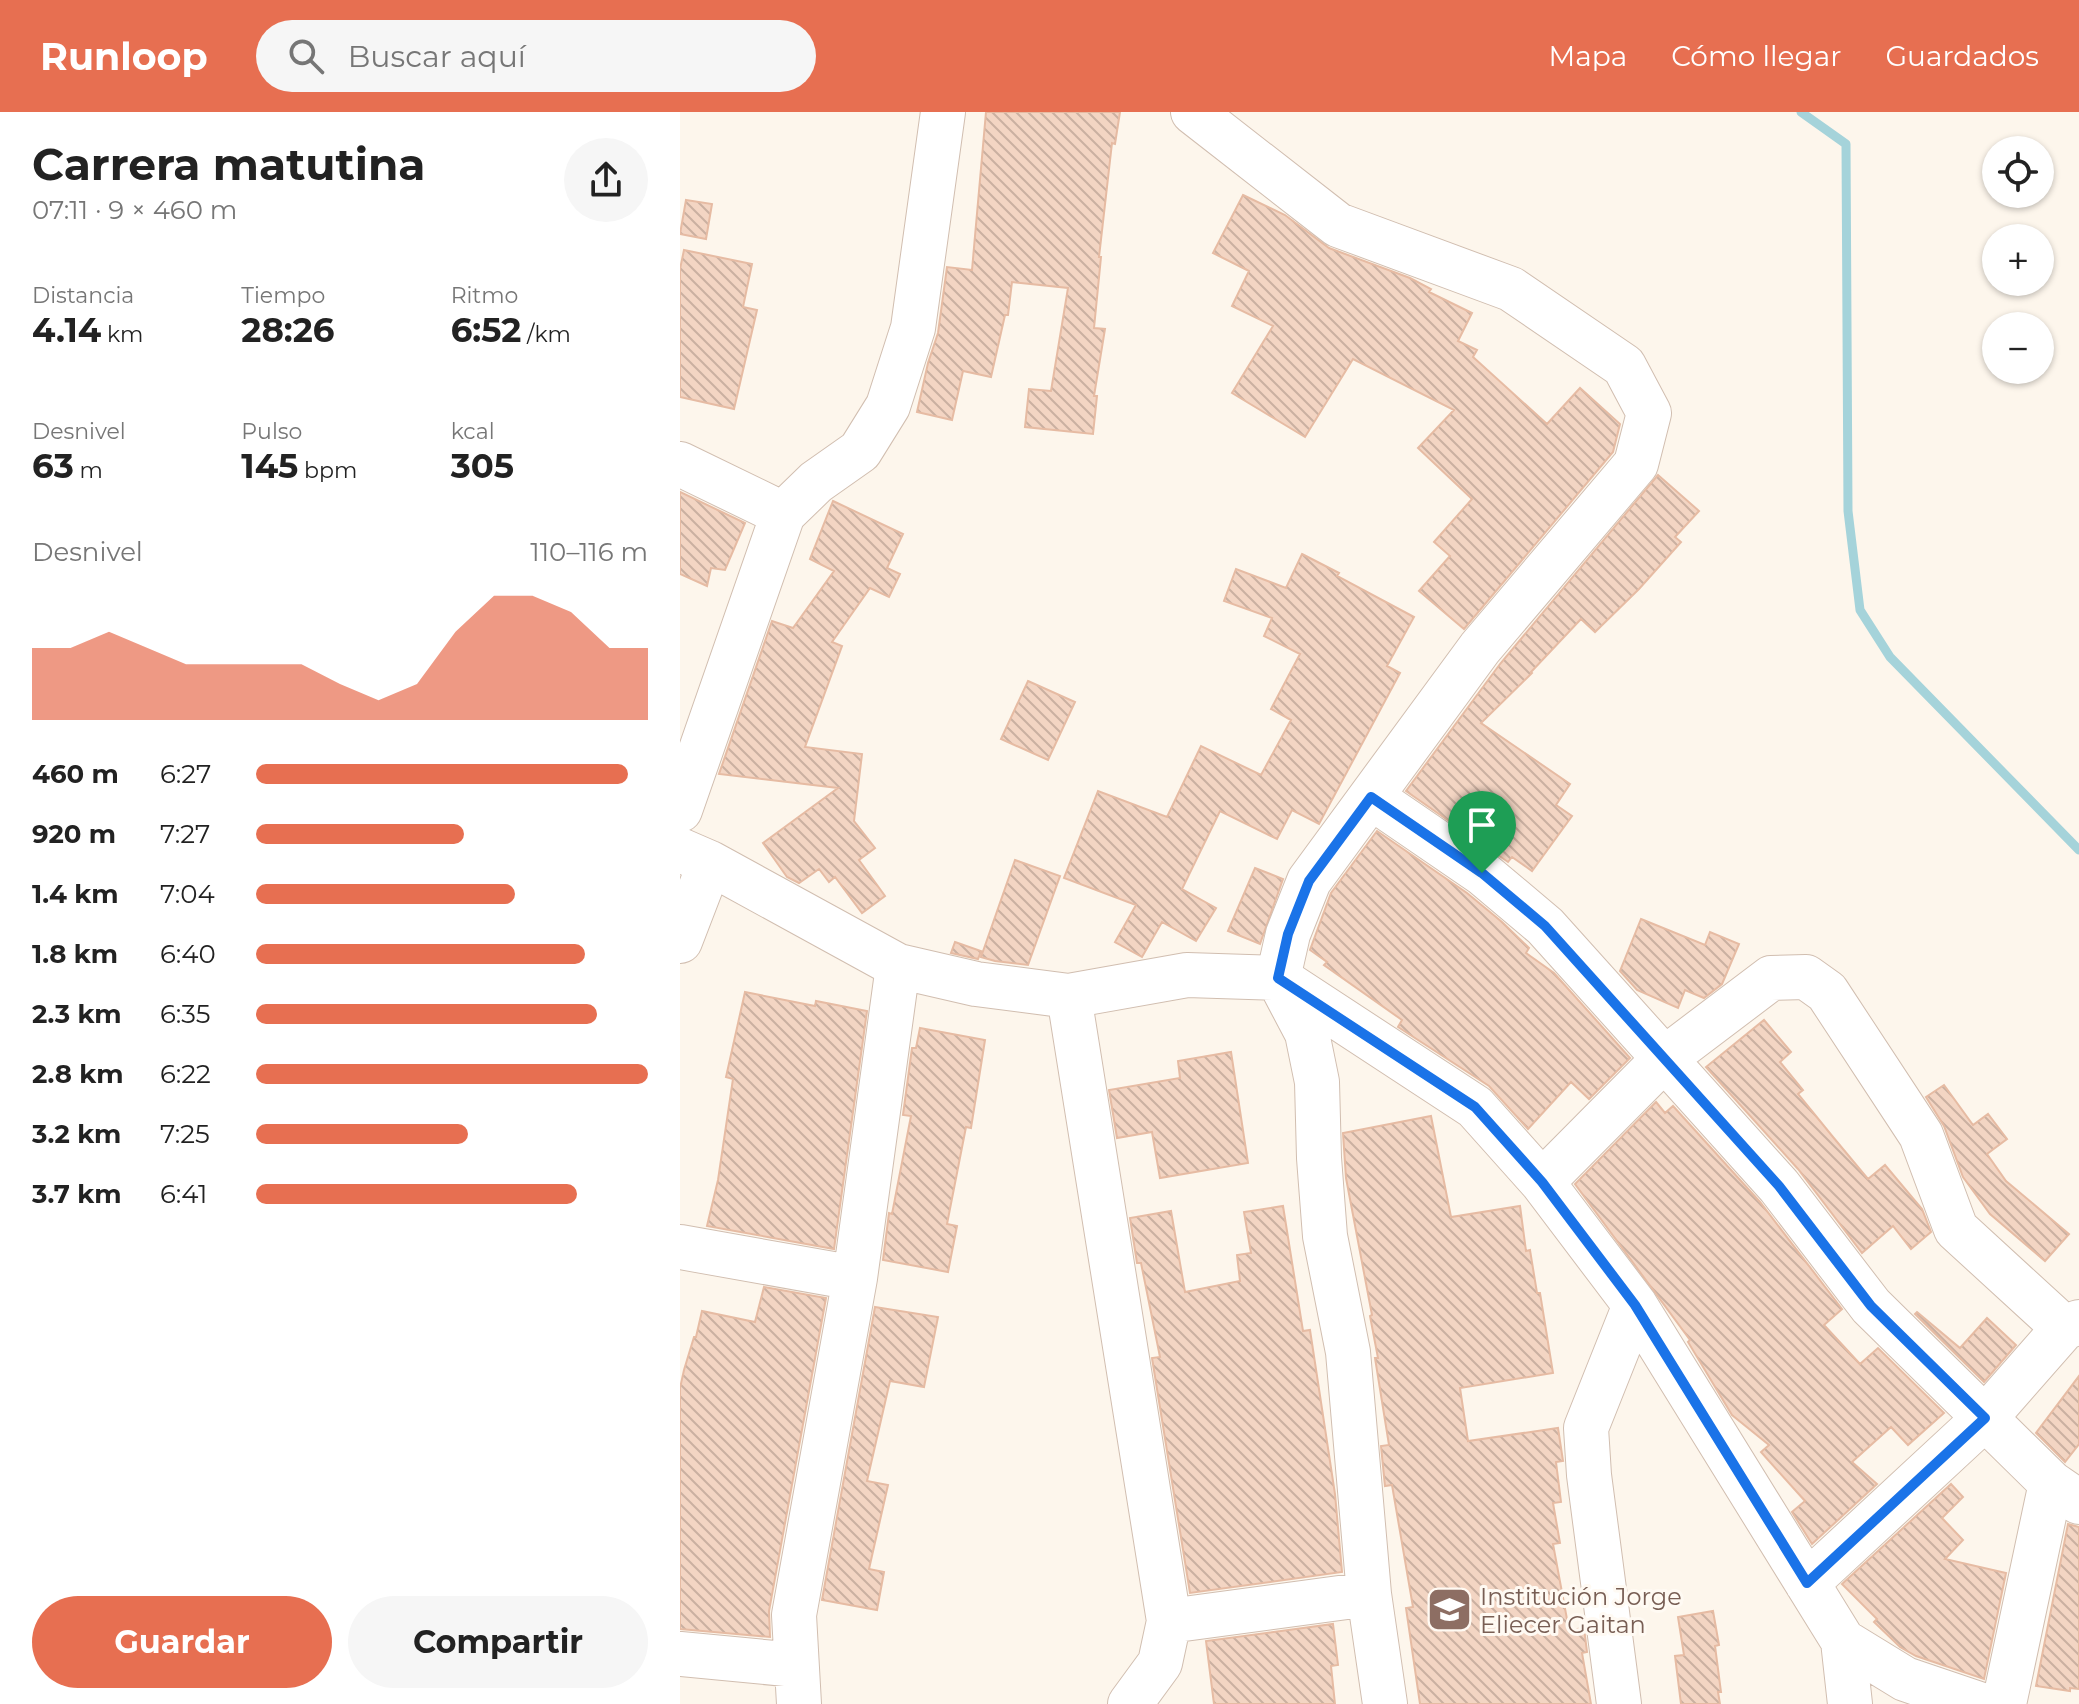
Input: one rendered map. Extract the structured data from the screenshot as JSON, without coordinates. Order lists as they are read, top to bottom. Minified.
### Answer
{"places":{"school or university":["Institución Jorge Eliecer Gaitan"]},"page":{"header":"Runloop","search":"Buscar aquí","nav":["Mapa","Cómo llegar","Guardados"],"heading":["Carrera matutina","07:11 · 9 × 460 m"],"map_buttons":["+","−"],"stats":[["Distancia","4.14 km"],["Tiempo","28:26"],["Ritmo","6:52 /km"],["Desnivel","63 m"],["Pulso","145 bpm"],["kcal","305"]],"chart":["Desnivel","110–116 m"],"list":[{"name":"460 m","note":"6:27"},{"name":"920 m","note":"7:27"},{"name":"1.4 km","note":"7:04"},{"name":"1.8 km","note":"6:40"},{"name":"2.3 km","note":"6:35"},{"name":"2.8 km","note":"6:22"},{"name":"3.2 km","note":"7:25"},{"name":"3.7 km","note":"6:41"}],"buttons":["Guardar","Compartir"]}}
